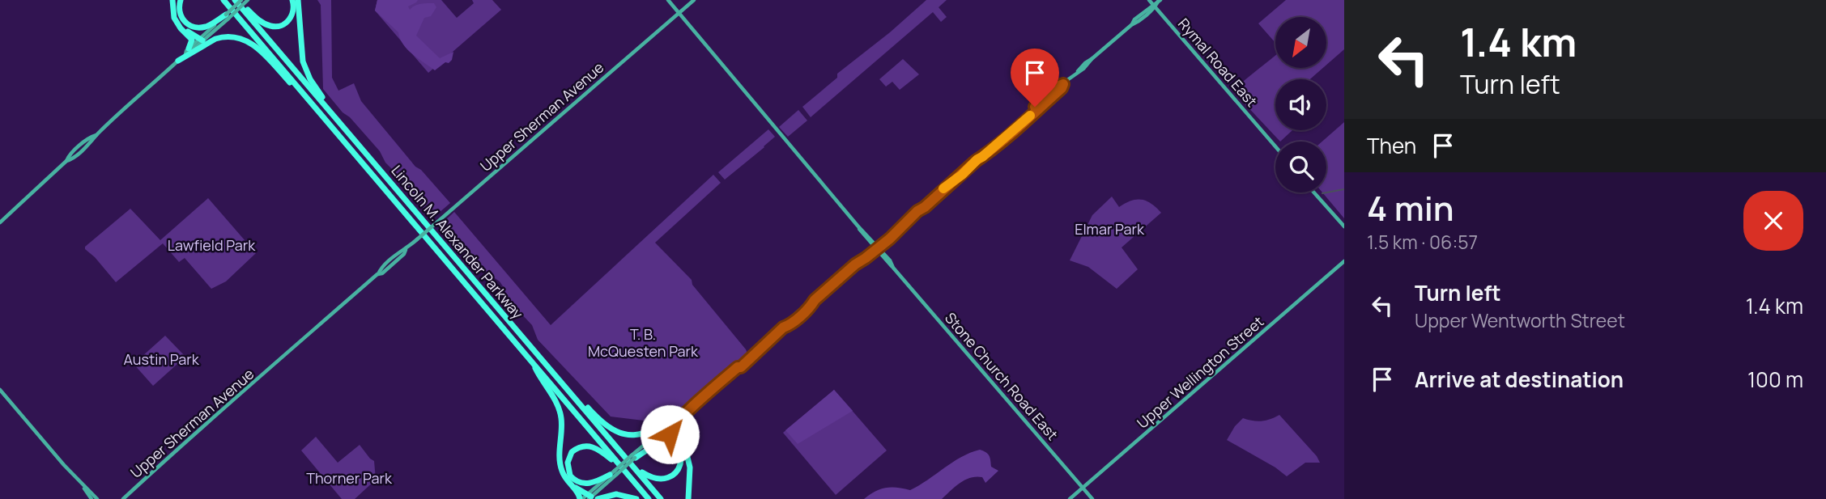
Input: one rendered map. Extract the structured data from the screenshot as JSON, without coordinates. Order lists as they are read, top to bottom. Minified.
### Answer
{"streets":{"highway":["Lincoln M. Alexander Parkway"],"main road":["Rymal Road East","Upper Sherman Avenue","Upper Wellington Street","Stone Church Road East"]},"crossings":[["Upper Sherman Avenue","Stone Church Road East"],["Upper Wellington Street","Stone Church Road East"]],"parks":["Elmar Park","Lawfield Park","T. B. McQuesten Park","Austin Park","Thorner Park"],"north":"bottom left","page":{"turn":["1.4 km","Turn left"],"then":"Then","heading":["4 min","1.5 km · 06:57"],"list":[{"name":"Turn left","note":"Upper Wentworth Street","value":"1.4 km"},{"name":"Arrive at destination","value":"100 m"}]}}
